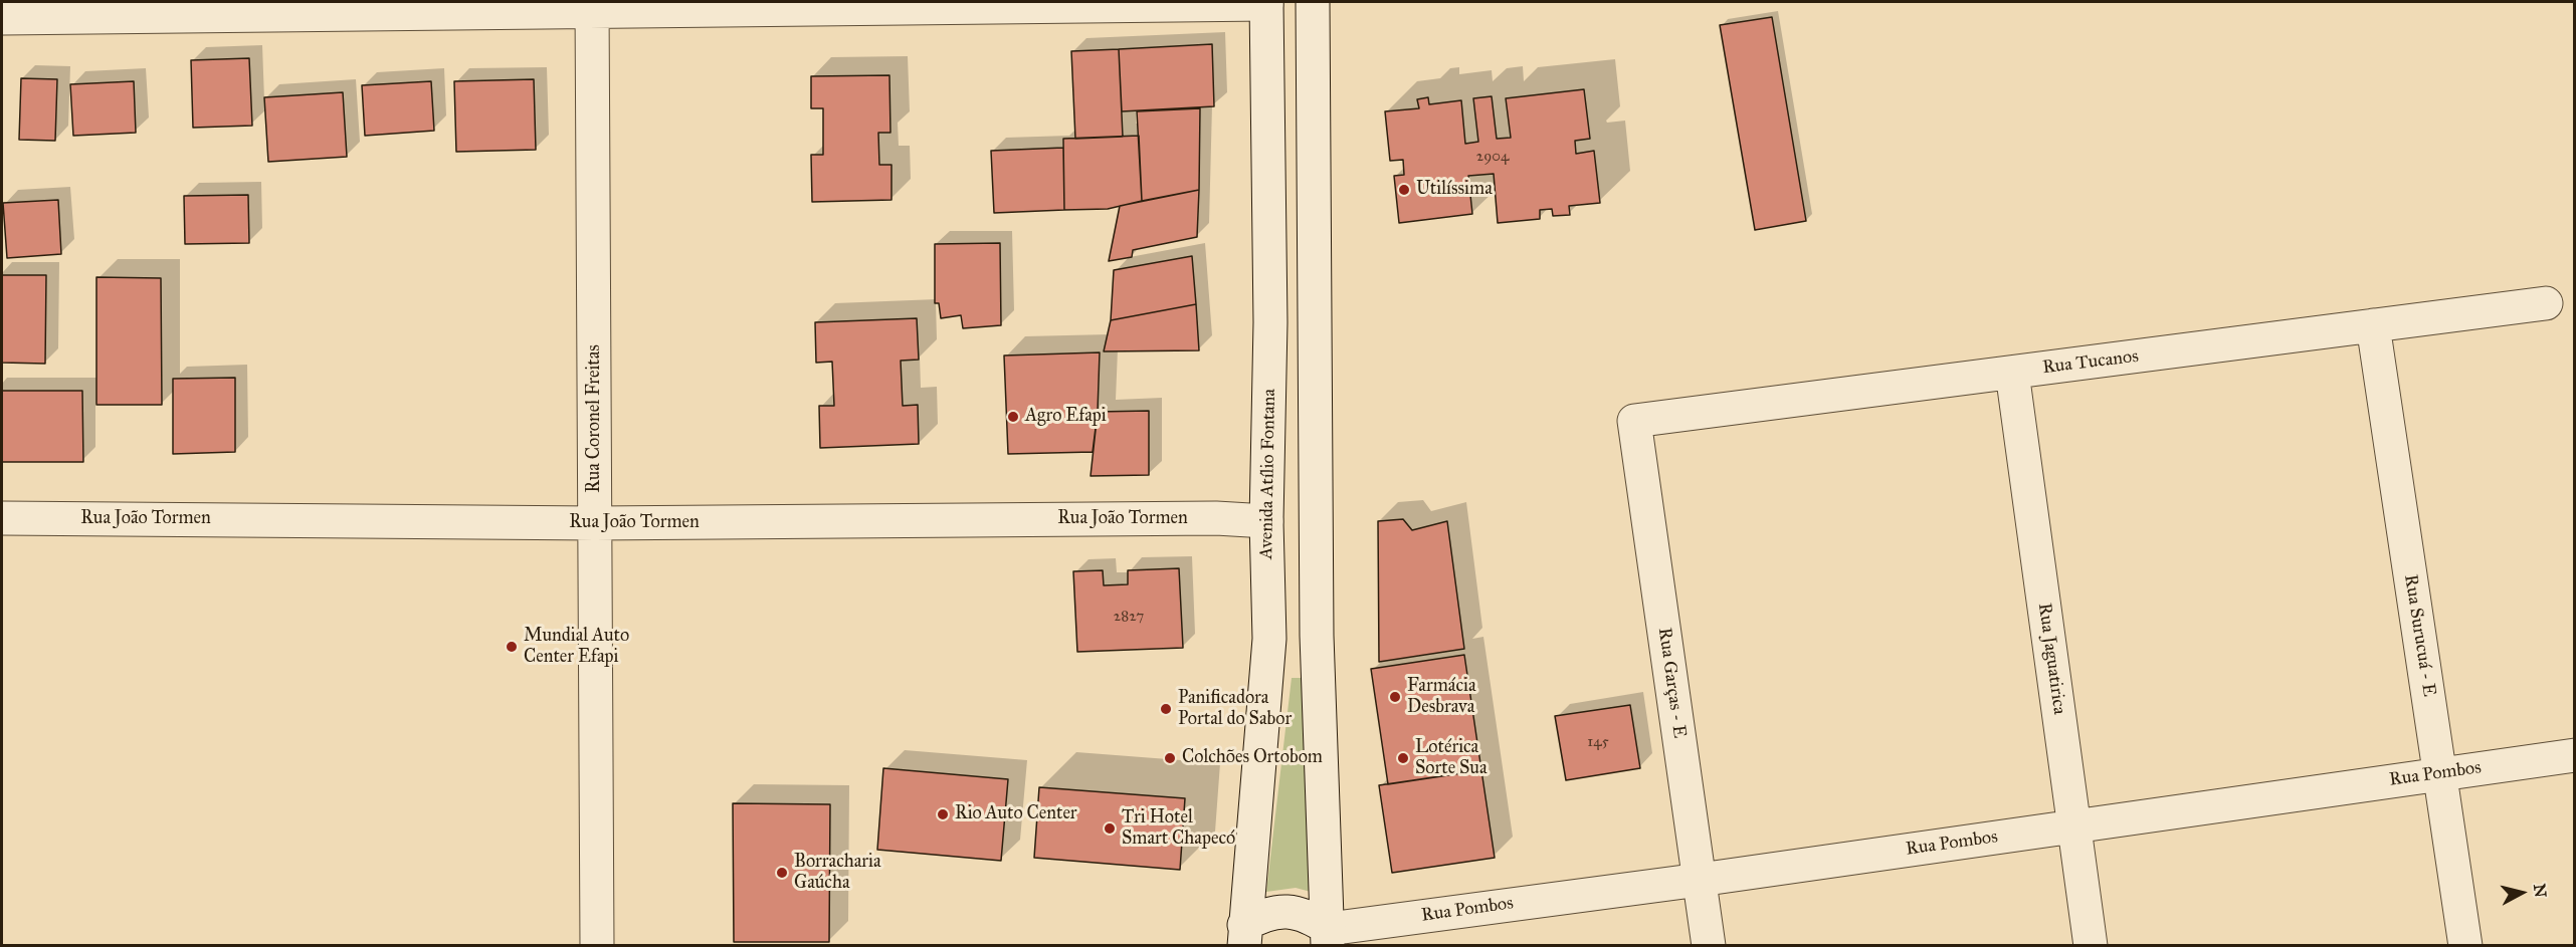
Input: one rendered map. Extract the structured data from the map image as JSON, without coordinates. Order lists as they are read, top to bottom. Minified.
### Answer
{"streets":{"street":["Rua Tucanos","Rua Coronel Freitas","Avenida Atílio Fontana","Rua João Tormen","Rua Surucuá - E","Rua Jaguatirica","Rua Garças - E","Rua Pombos"]},"crossings":[["Rua Tucanos","Rua Surucuá - E"],["Rua Tucanos","Rua Jaguatirica"],["Rua Tucanos","Rua Garças - E"],["Rua Coronel Freitas","Rua João Tormen"],["Avenida Atílio Fontana","Rua João Tormen"],["Rua Surucuá - E","Rua Pombos"],["Rua Jaguatirica","Rua Pombos"],["Rua Garças - E","Rua Pombos"]],"places":["Utilíssima","Agro Efapi","Mundial Auto Center Efapi","Farmácia Desbrava","Panificadora Portal do Sabor","Colchões Ortobom","Lotérica Sorte Sua","Rio Auto Center","Tri Hotel Smart Chapecó","Borracharia Gaúcha"],"house_numbers":["2904","2827","145"],"north":"right"}
